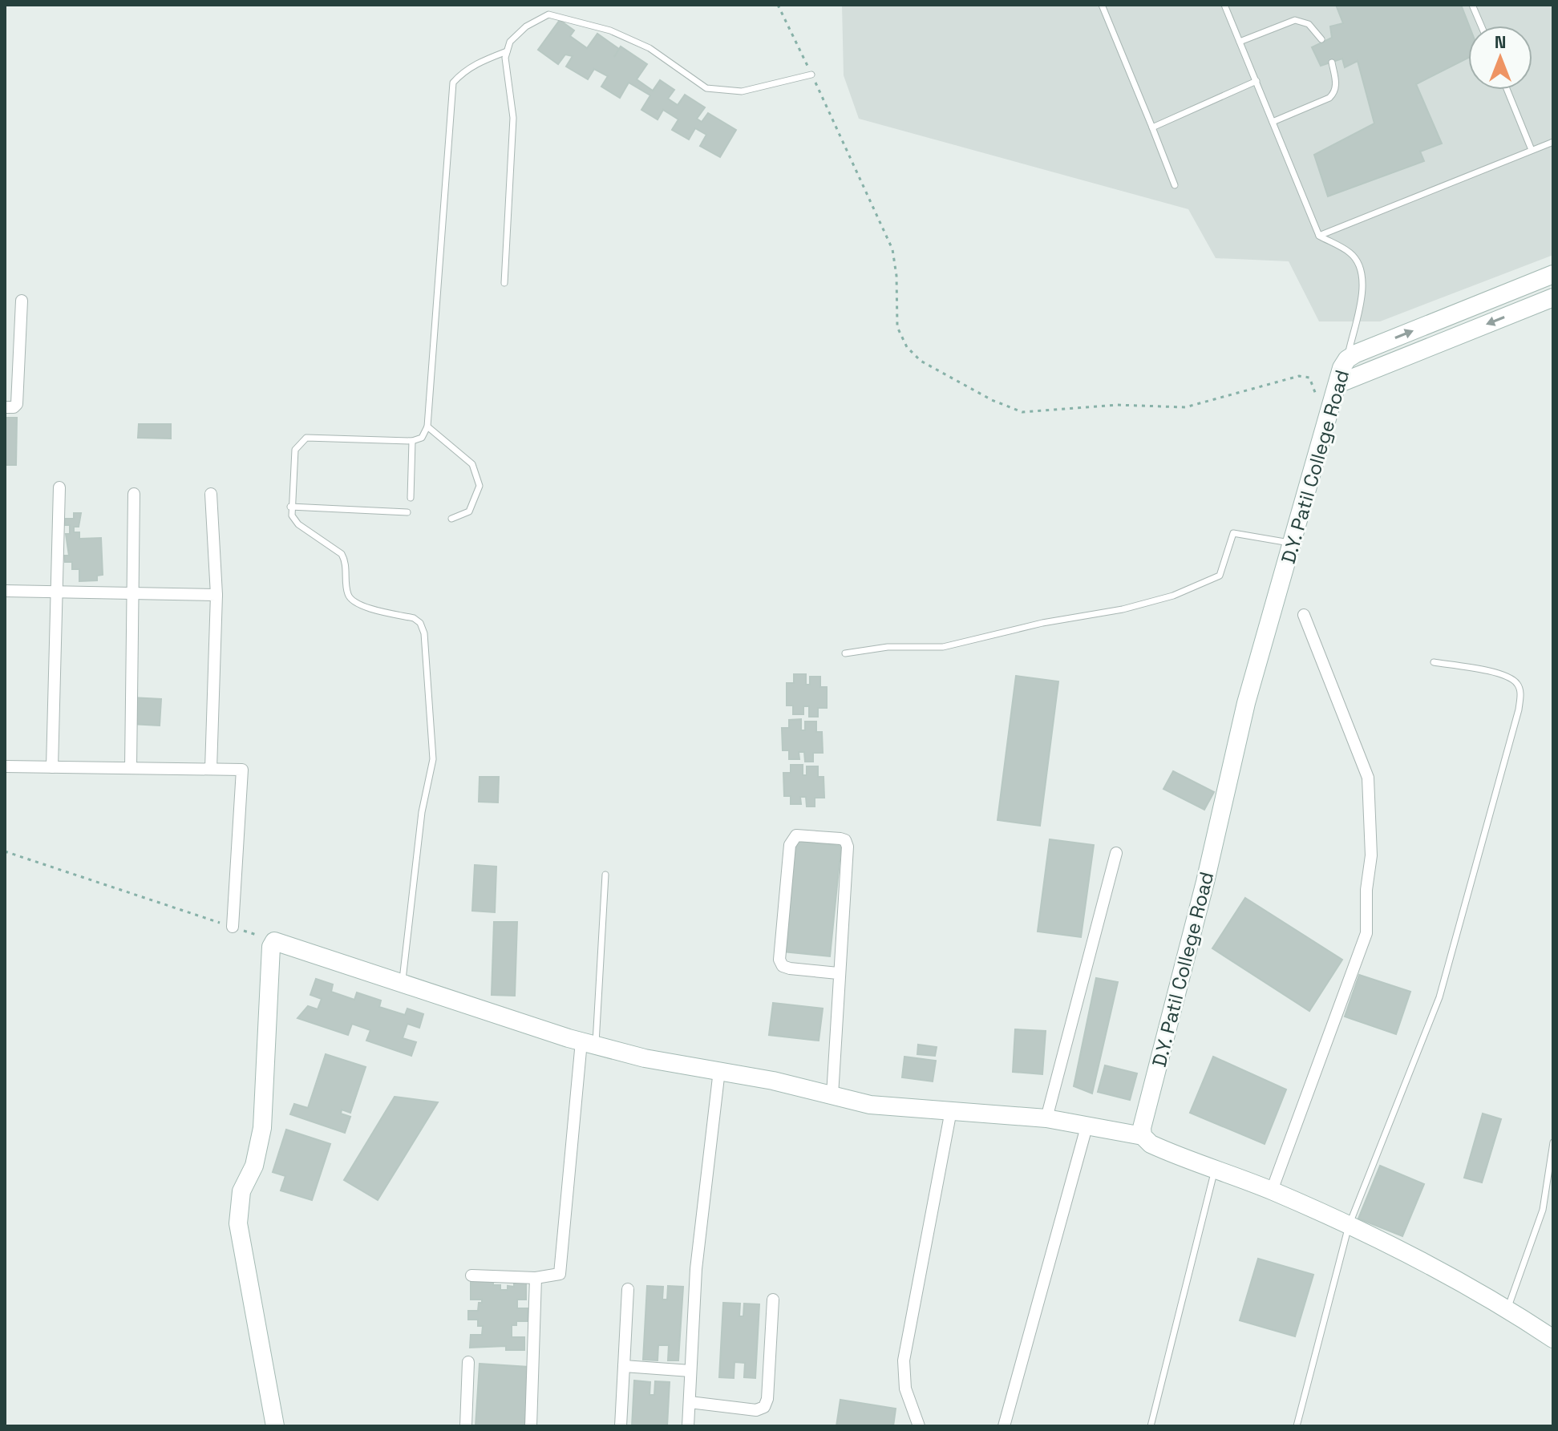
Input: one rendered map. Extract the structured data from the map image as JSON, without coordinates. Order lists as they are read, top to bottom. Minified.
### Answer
{"streets":{"street":["D.Y. Patil College Road"]},"north":"top"}
